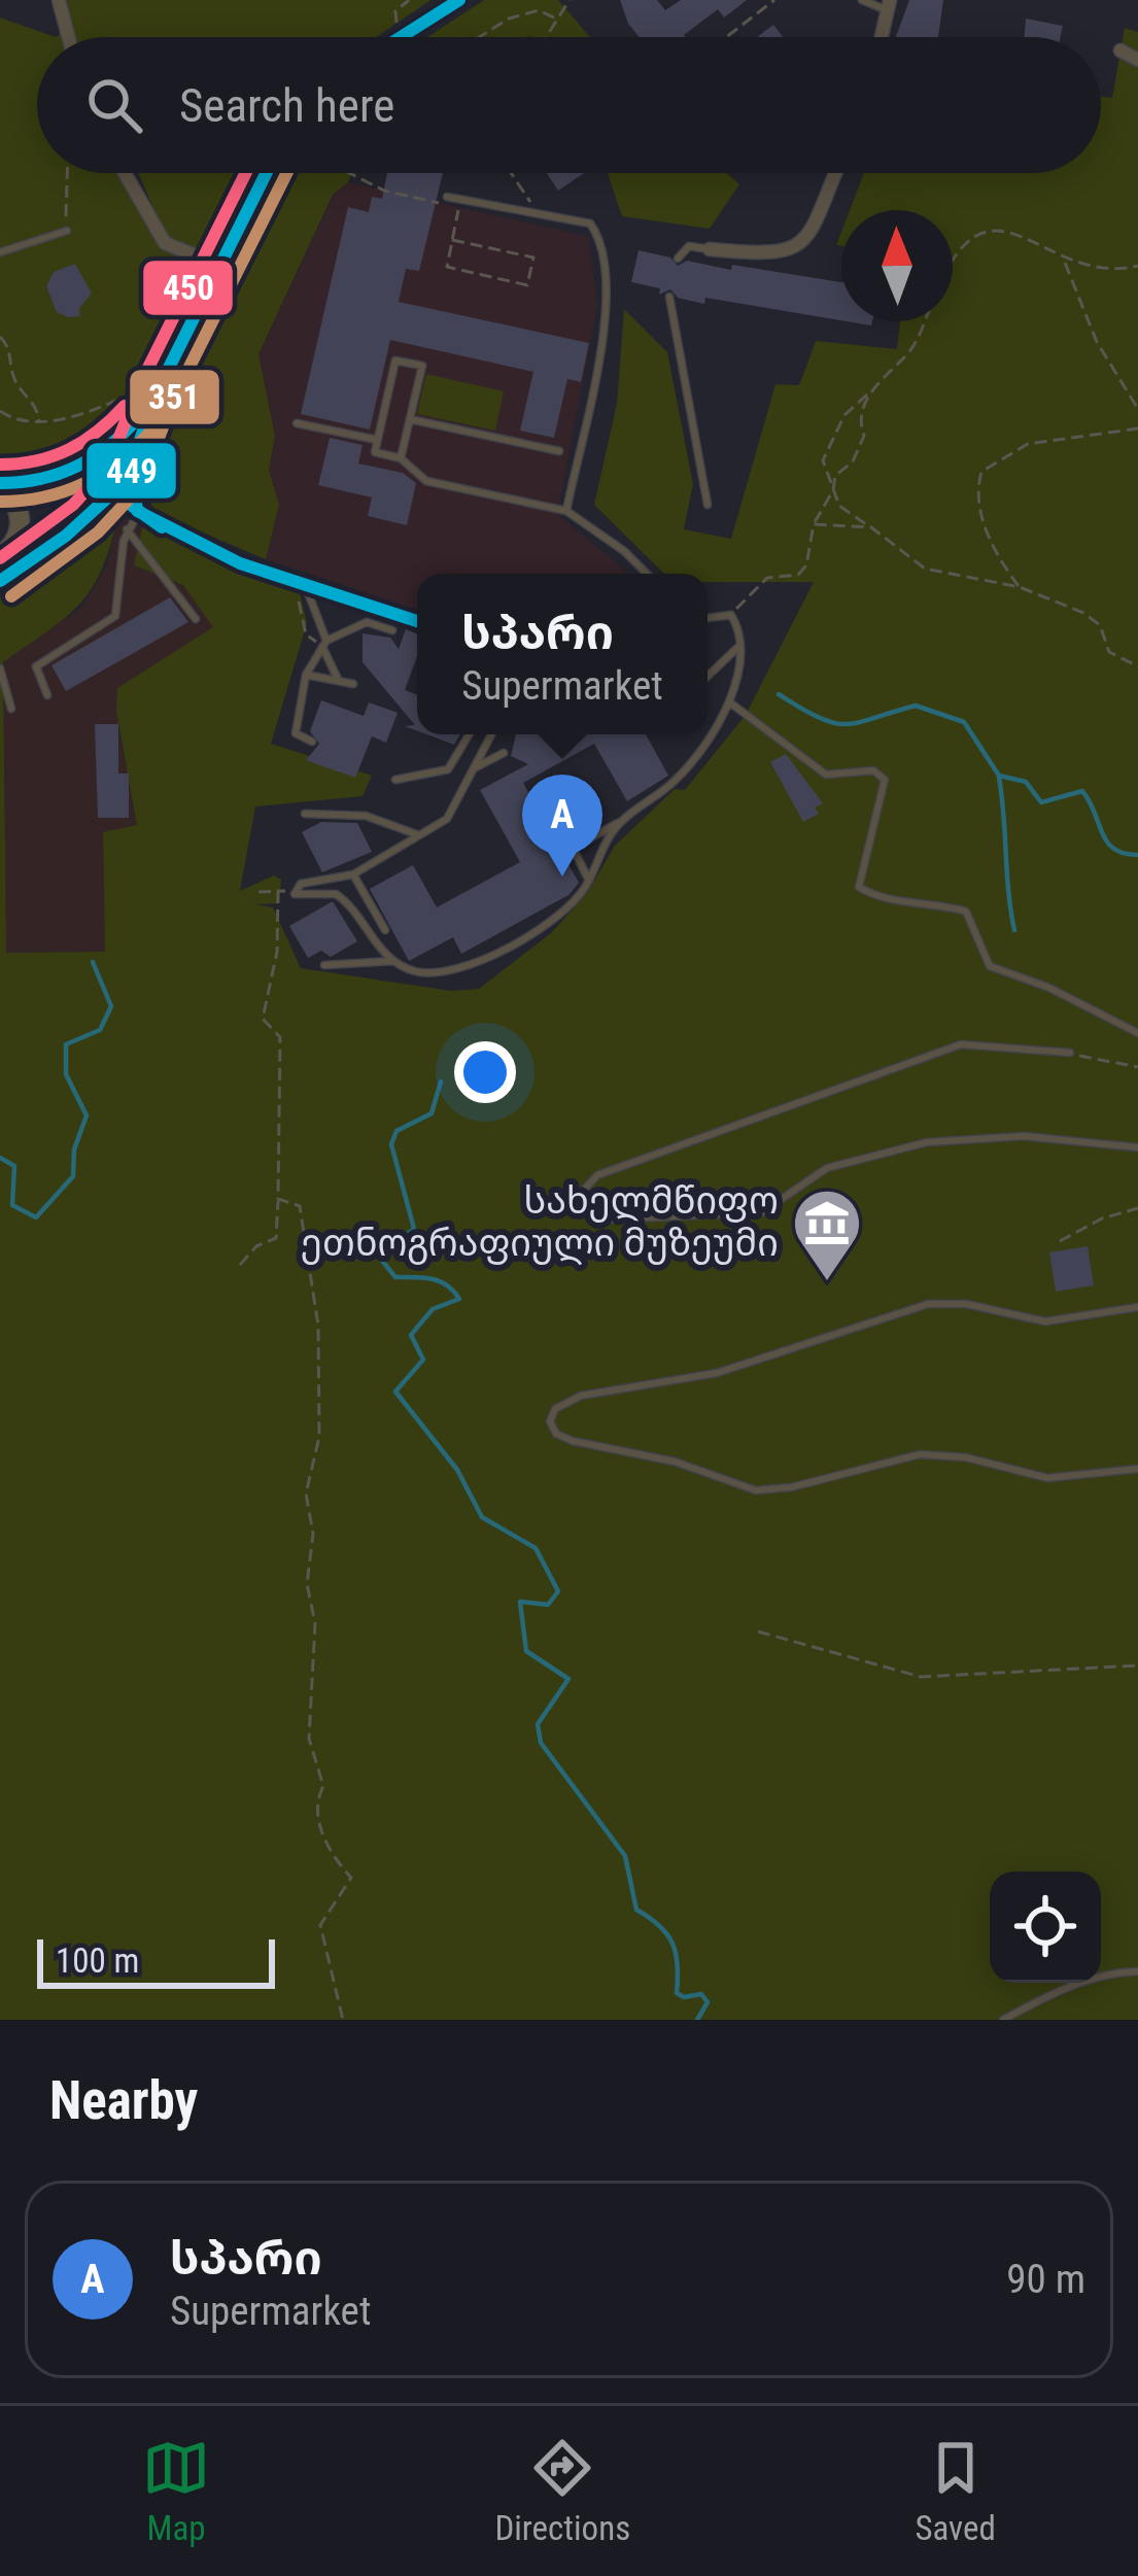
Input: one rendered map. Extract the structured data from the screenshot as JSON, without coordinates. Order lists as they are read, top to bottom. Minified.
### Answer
{"places":{"museum":["სახელმწიფო ეთნოგრაფიული მუზეუმი"]},"lines":["transit line 449","transit line 351","transit line 450"],"scale_bar":"100 m","north":"top","page":{"search":"Search here","popup":["სპარი","Supermarket"],"pins":"A","scale":"100 m","heading":"Nearby","list":[{"mark":"A","name":"სპარი","note":"Supermarket","value":"90 m"}],"nav":["Map","Directions","Saved"]}}
